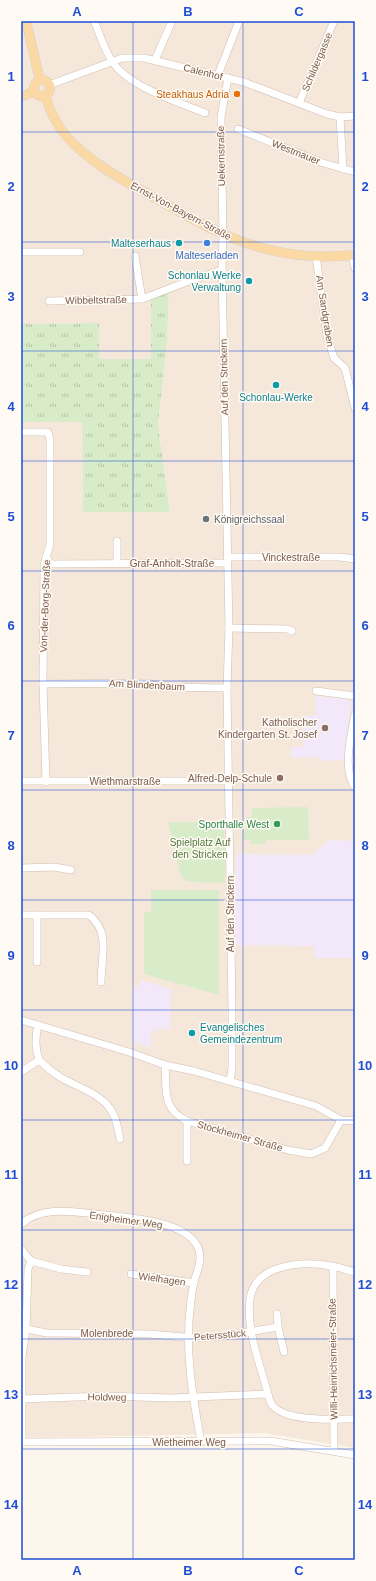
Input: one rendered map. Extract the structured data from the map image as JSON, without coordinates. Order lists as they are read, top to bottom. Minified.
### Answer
{"streets":{"main road":["Ernst-Von-Bayern-Straße"],"street":["Schildergasse","Calenhof","Westmauer","Uekernstraße","Wibbeltstraße","Am Sandgraben","Auf den Strickern","Vinckestraße","Graf-Anholt-Straße","Von-der-Borg-Straße","Am Blindenbaum","Wiethmarstraße","Stockheimer Straße","Enigheimer Weg","Wielhagen","Molenbrede","Petersstück","Willi-Heinrichsmeier-Straße","Holdweg","Wietheimer Weg"]},"crossings":[["Schildergasse","Calenhof"],["Calenhof","Uekernstraße"],["Calenhof","Ernst-Von-Bayern-Straße"],["Uekernstraße","Ernst-Von-Bayern-Straße"],["Uekernstraße","Auf den Strickern"],["Ernst-Von-Bayern-Straße","Am Sandgraben"],["Ernst-Von-Bayern-Straße","Auf den Strickern"],["Wibbeltstraße","Auf den Strickern"],["Auf den Strickern","Vinckestraße"],["Auf den Strickern","Graf-Anholt-Straße"],["Auf den Strickern","Am Blindenbaum"],["Auf den Strickern","Wiethmarstraße"],["Vinckestraße","Graf-Anholt-Straße"],["Graf-Anholt-Straße","Von-der-Borg-Straße"],["Von-der-Borg-Straße","Am Blindenbaum"],["Von-der-Borg-Straße","Wiethmarstraße"],["Enigheimer Weg","Wielhagen"],["Enigheimer Weg","Molenbrede"],["Enigheimer Weg","Petersstück"],["Enigheimer Weg","Holdweg"],["Enigheimer Weg","Wietheimer Weg"],["Molenbrede","Petersstück"],["Willi-Heinrichsmeier-Straße","Wietheimer Weg"]],"parks":["Spielplatz Auf den Stricken"],"places":["Steakhaus Adria","Malteserhaus","Malteserladen","Schonlau Werke Verwaltung","Schonlau-Werke","Königreichssaal","Katholischer Kindergarten St. Josef","Alfred-Delp-Schule","Sporthalle West","Evangelisches Gemeindezentrum"],"grid":{"columns":["A","B","C"],"rows":["1","2","3","4","5","6","7","8","9","10","11","12","13","14"]}}
